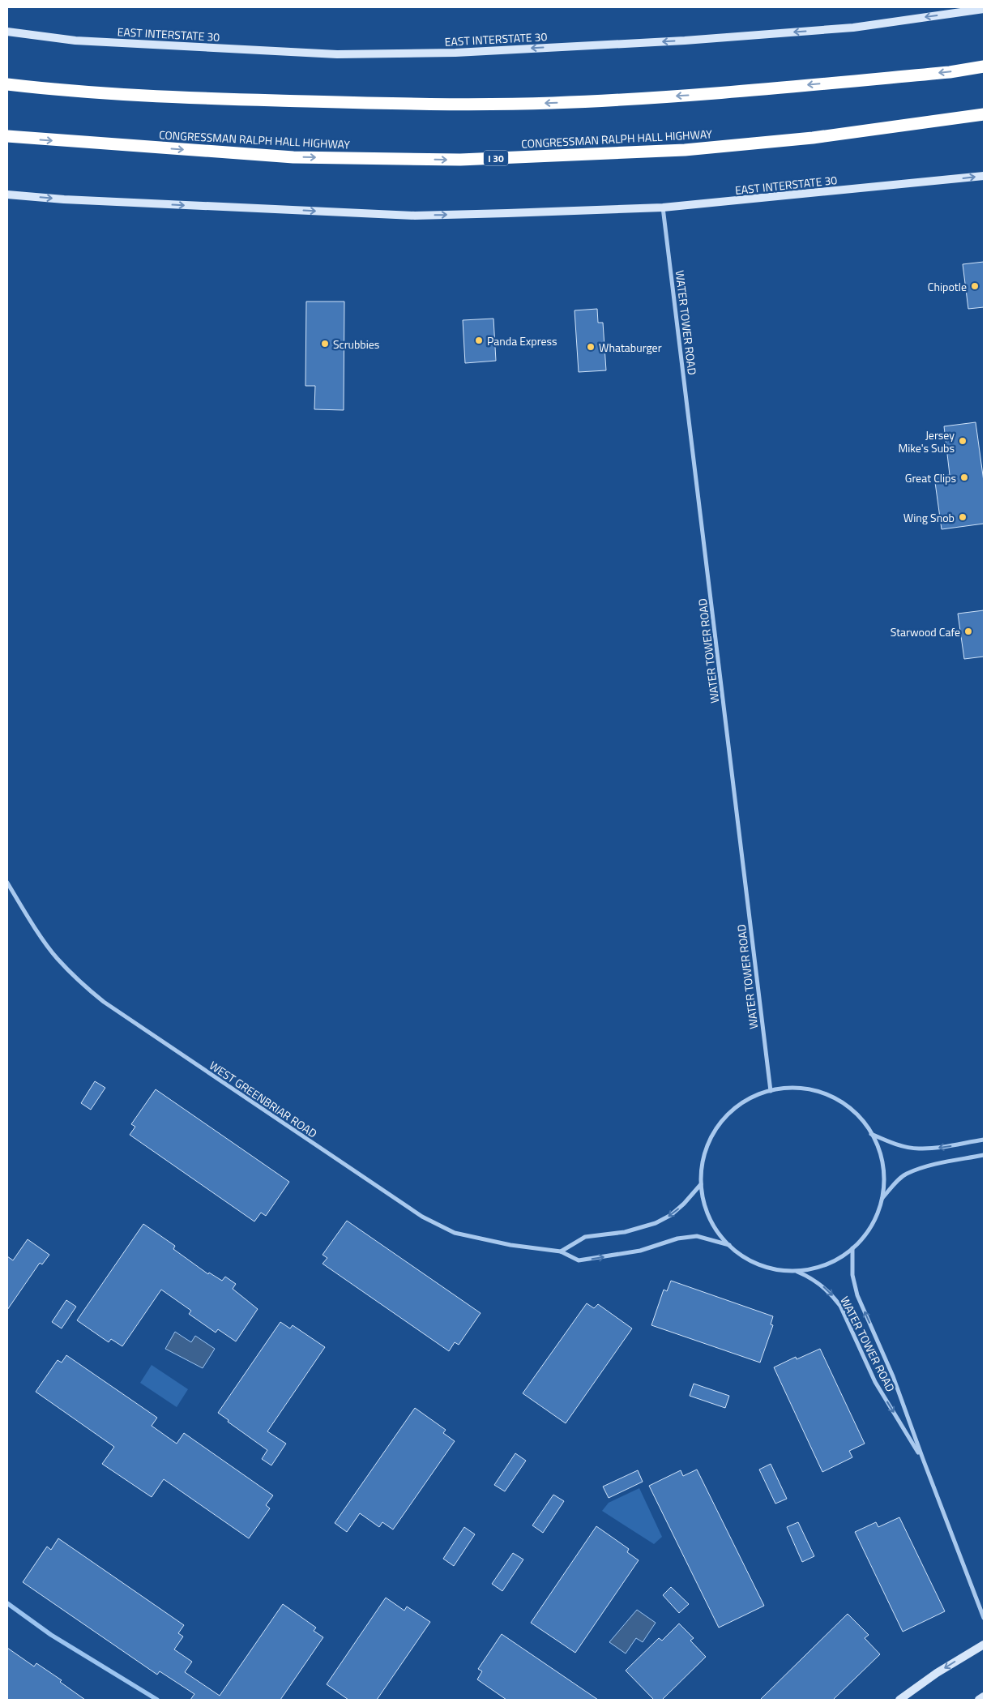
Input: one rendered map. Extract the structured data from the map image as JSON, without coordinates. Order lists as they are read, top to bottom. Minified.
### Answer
{"streets":{"highway":["CONGRESSMAN RALPH HALL HIGHWAY","I 30"],"main road":["EAST INTERSTATE 30"],"street":["WATER TOWER ROAD","WEST GREENBRIAR ROAD"]},"crossings":[["EAST INTERSTATE 30","WATER TOWER ROAD"]],"places":["Chipotle","Panda Express","Scrubbies","Whataburger","Jersey Mike's Subs","Great Clips","Wing Snob","Starwood Cafe"]}
